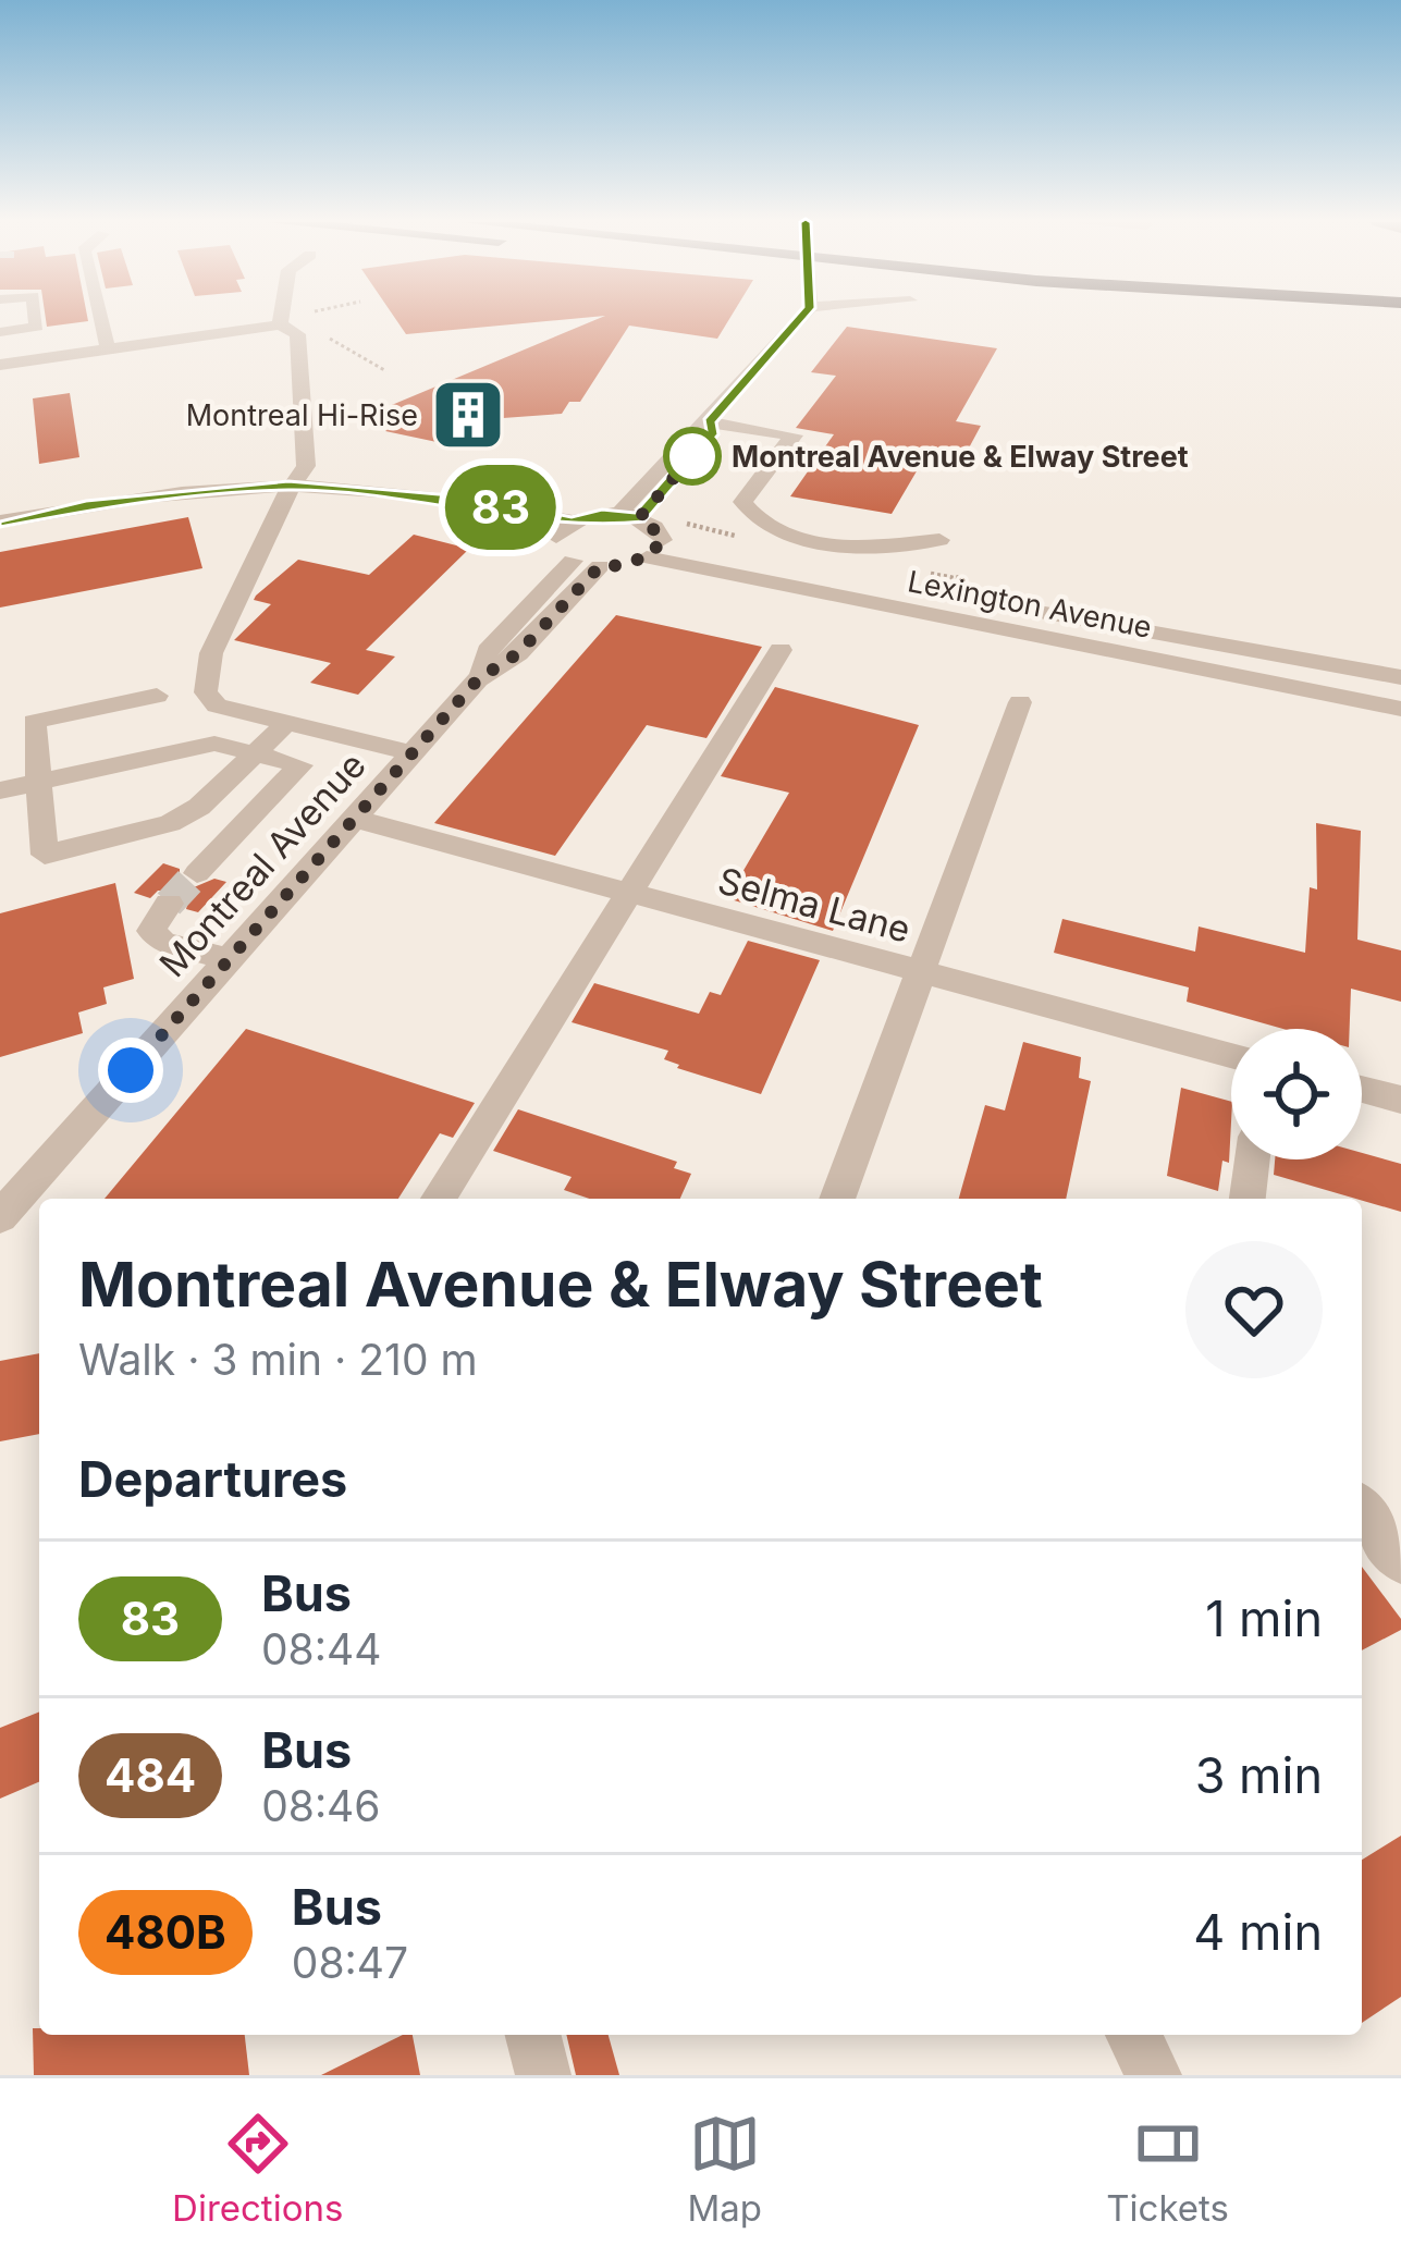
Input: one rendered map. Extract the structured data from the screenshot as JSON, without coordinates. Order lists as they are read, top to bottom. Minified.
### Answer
{"streets":{"street":["Lexington Avenue","Montreal Avenue","Selma Lane"]},"crossings":[["Montreal Avenue","Selma Lane"]],"places":{"building":["Montreal Hi-Rise"],"other":["Montreal Avenue & Elway Street"]},"lines":["bus line 83"],"page":{"on_map":"83","heading":[["Montreal Avenue & Elway Street","Walk · 3 min · 210 m"],"Departures"],"list":[{"mark":"83","name":"Bus","note":"08:44","value":"1 min"},{"mark":"484","name":"Bus","note":"08:46","value":"3 min"},{"mark":"480B","name":"Bus","note":"08:47","value":"4 min"}],"tabs":["Directions","Map","Tickets"]}}
